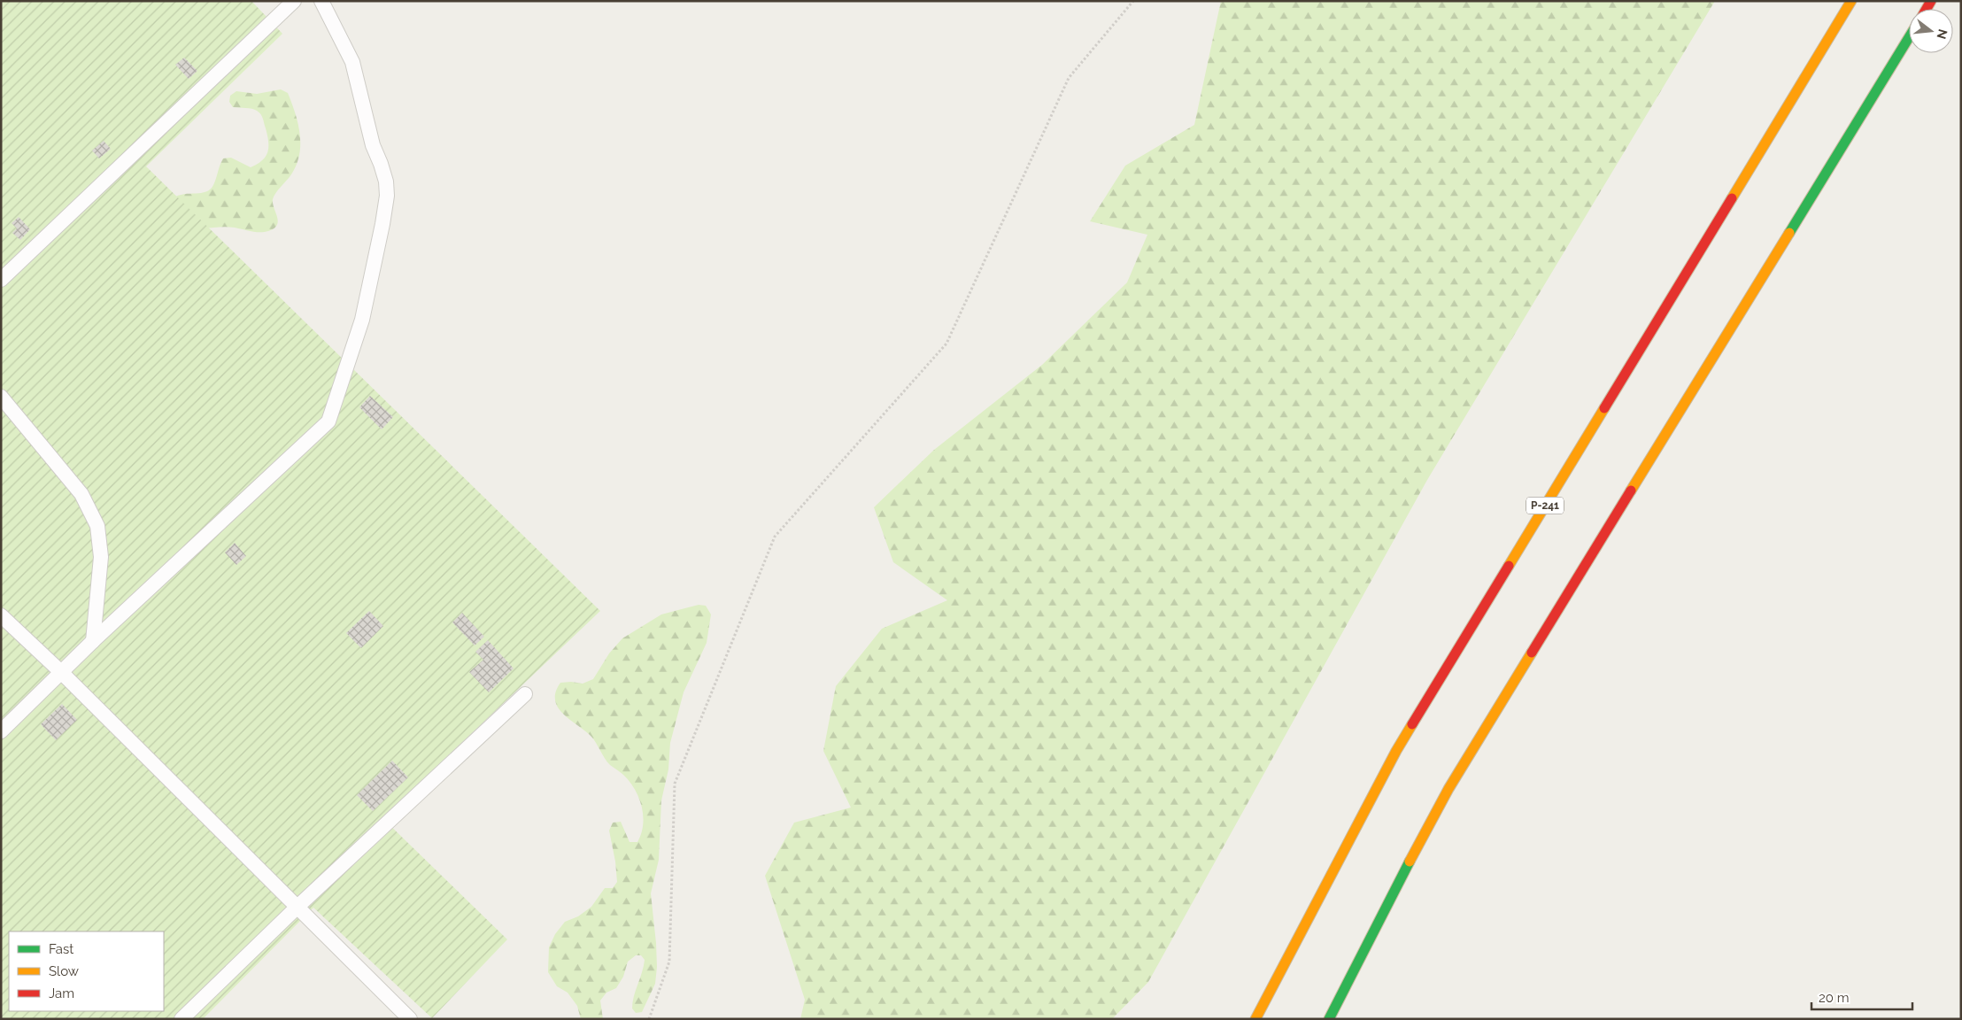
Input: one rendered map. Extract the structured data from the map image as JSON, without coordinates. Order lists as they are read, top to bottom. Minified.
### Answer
{"streets":{"highway":["Р-241"]},"legend":["Fast","Slow","Jam"],"scale_bar":"20 m","north":"right"}
